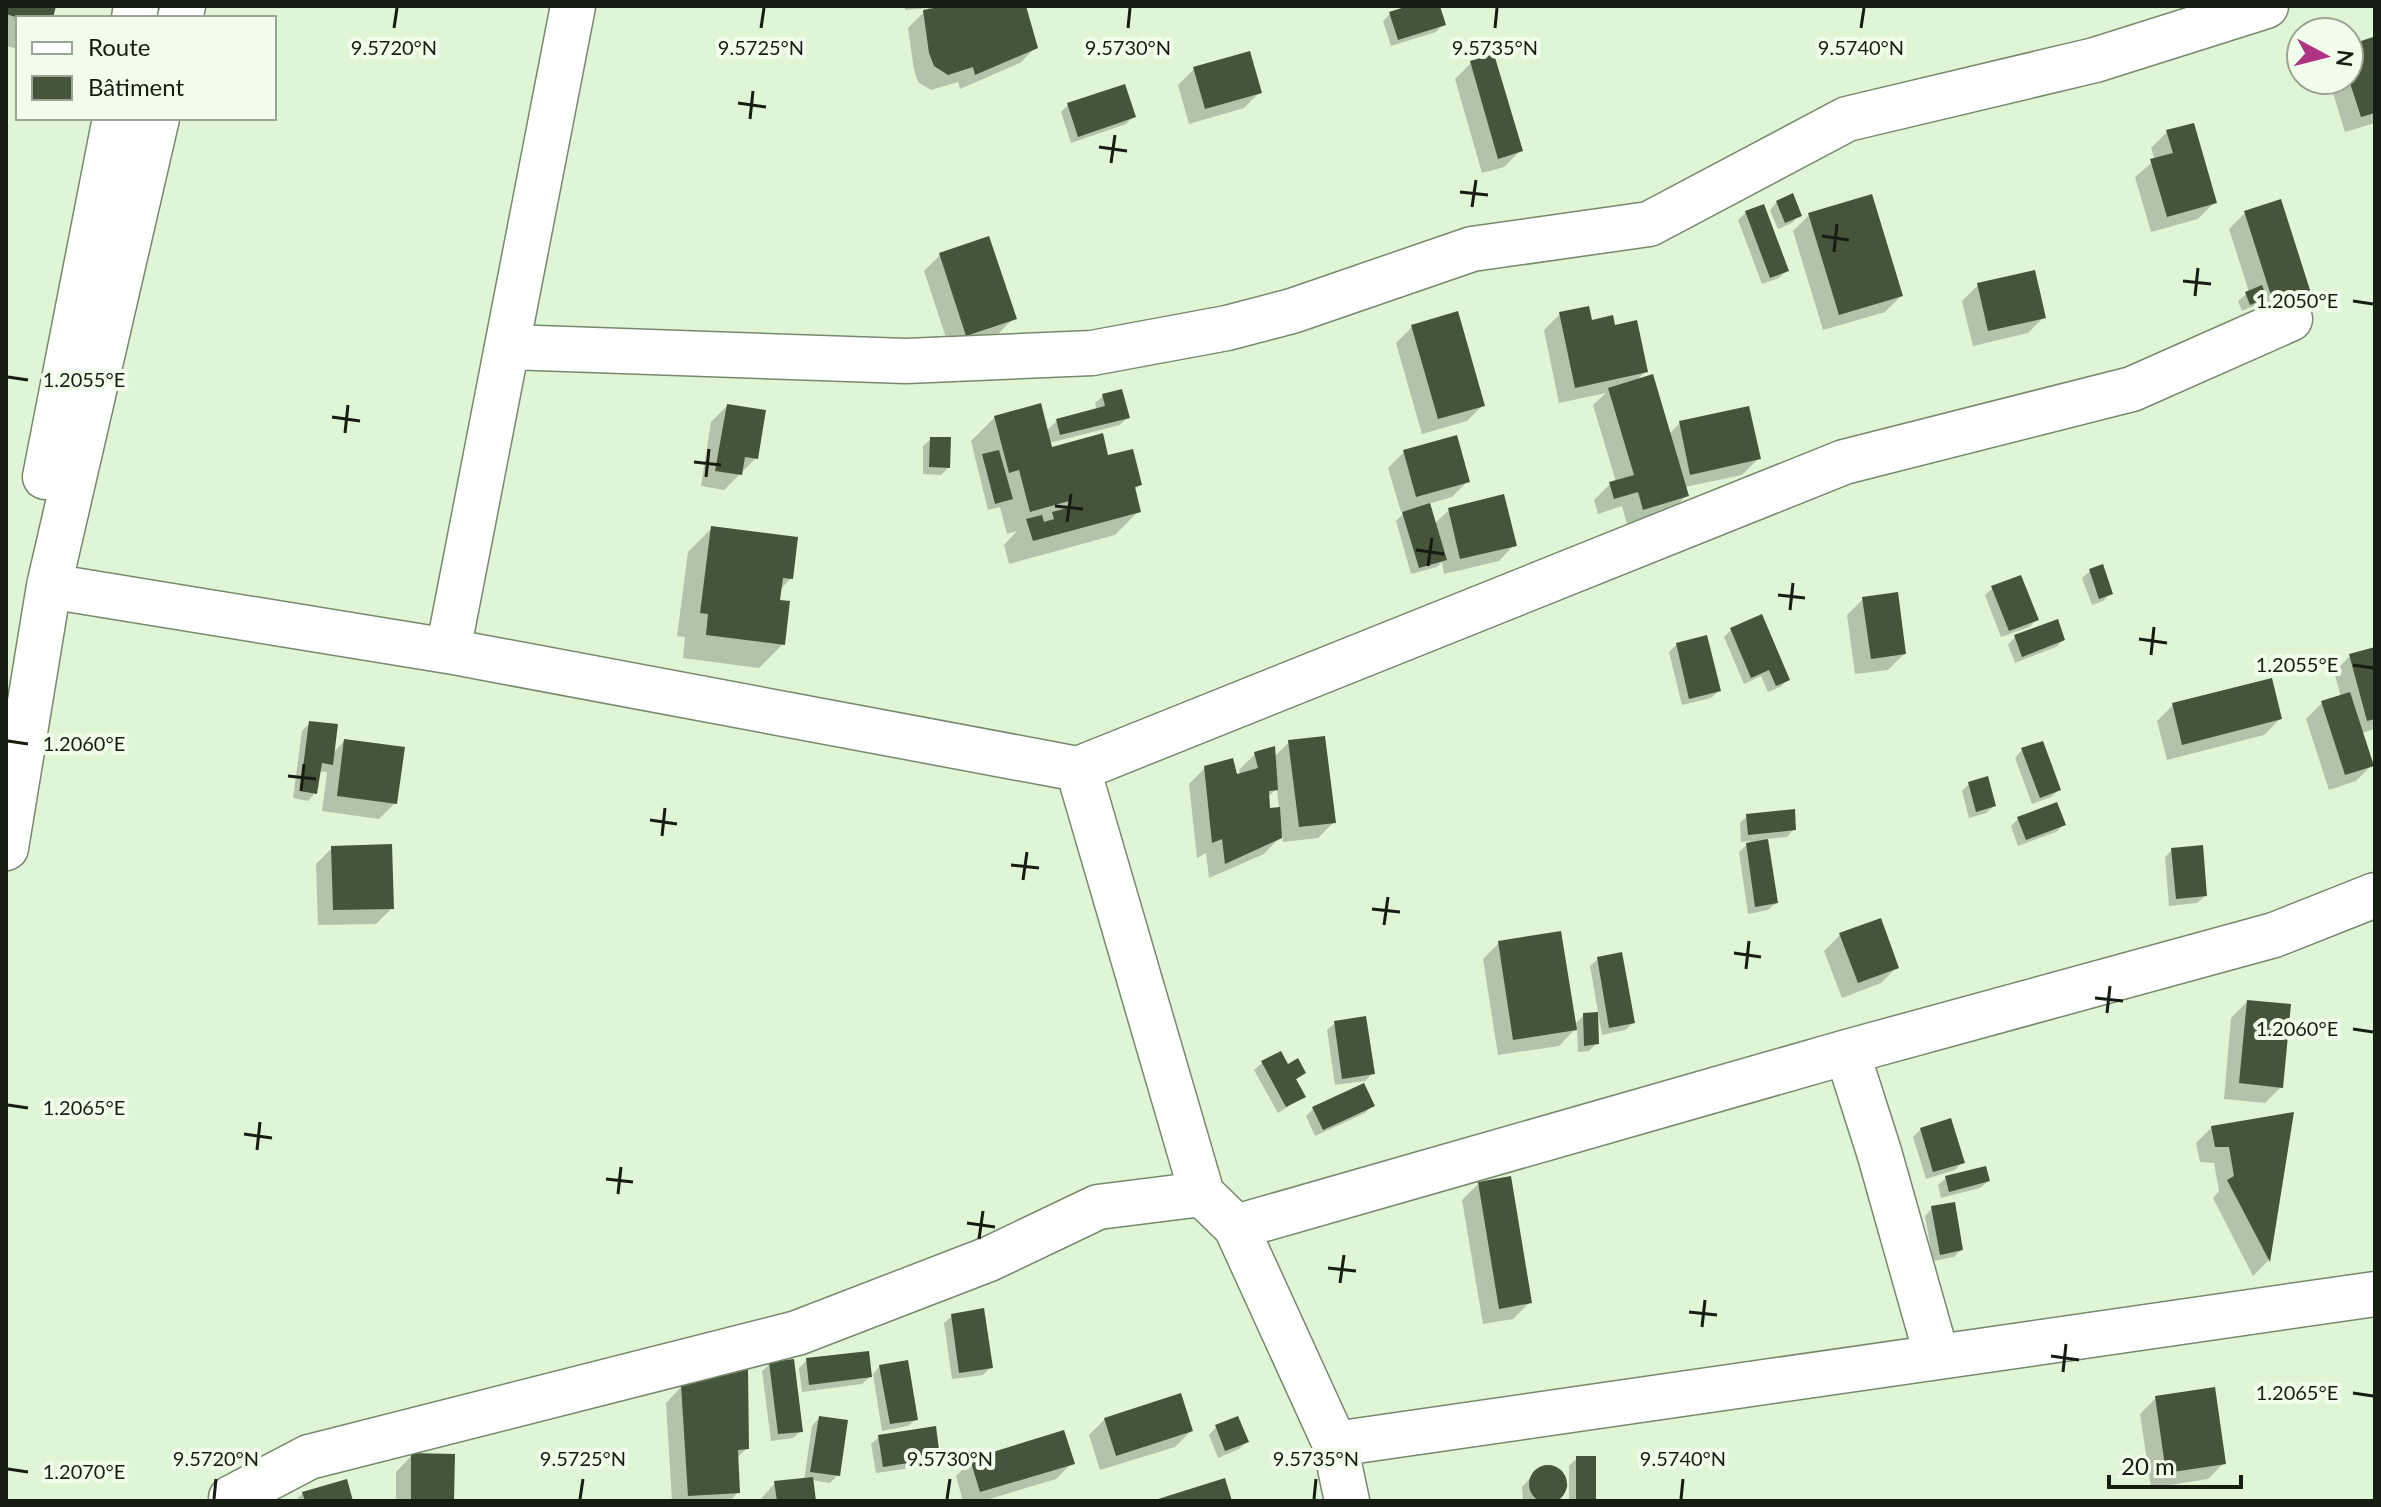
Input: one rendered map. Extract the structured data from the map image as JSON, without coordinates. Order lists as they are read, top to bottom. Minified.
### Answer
{"legend":["Route","Bâtiment"],"scale_bar":"20 m","north":"right","coordinates":["9.5720°N","9.5725°N","9.5730°N","9.5735°N","9.5740°N","1.2050°E","1.2055°E","1.2060°E","1.2065°E","1.2070°E"]}
